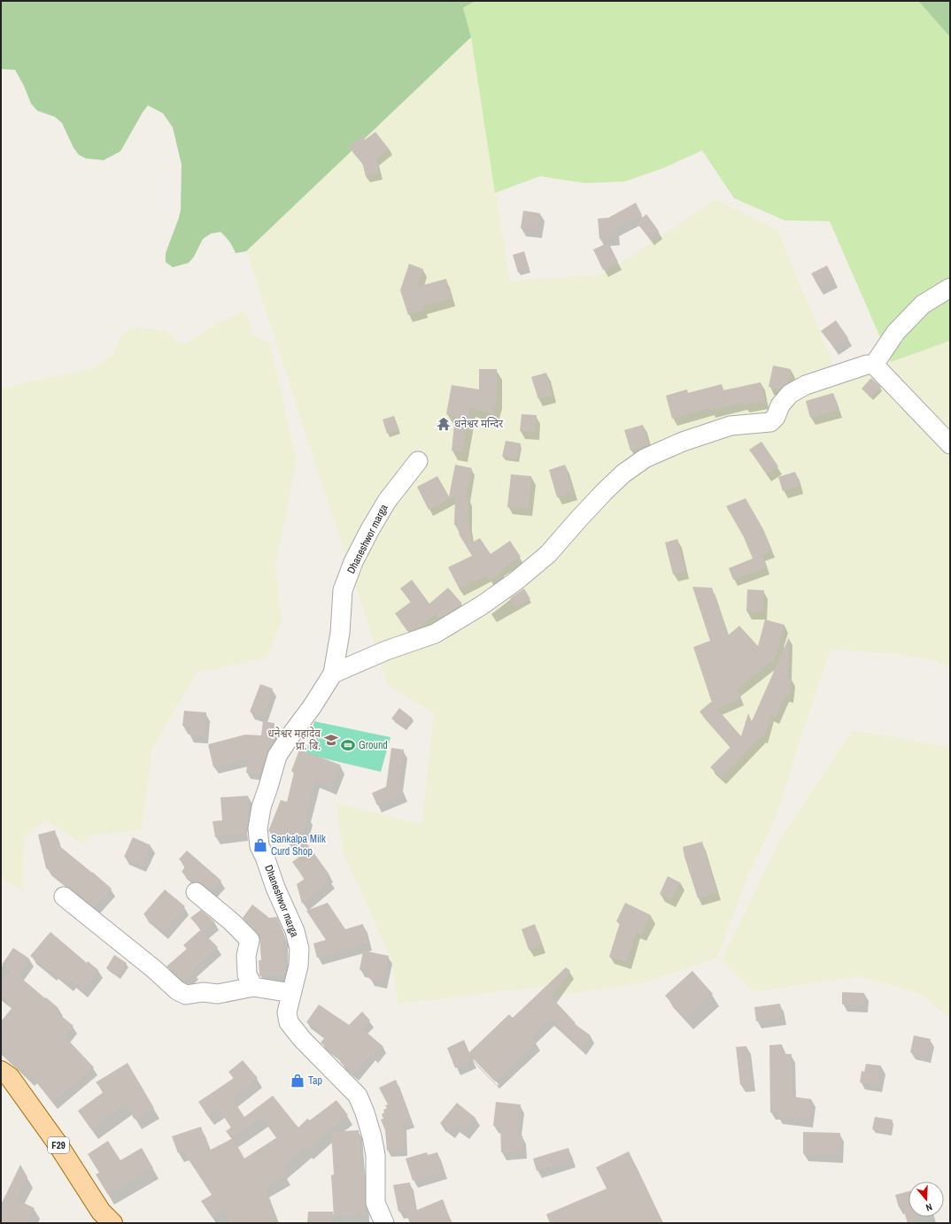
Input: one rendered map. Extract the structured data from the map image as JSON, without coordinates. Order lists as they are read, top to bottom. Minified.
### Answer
{"streets":{"main road":["F29"],"street":["Dhaneshwor marga"]},"places":{"temple":["धनेश्वर मन्दिर"],"school or university":["धनेश्वर महादेव प्रा. बि."],"sports":["Ground"],"shop":["Sankalpa Milk Curd Shop","Tap"]},"north":"bottom"}
